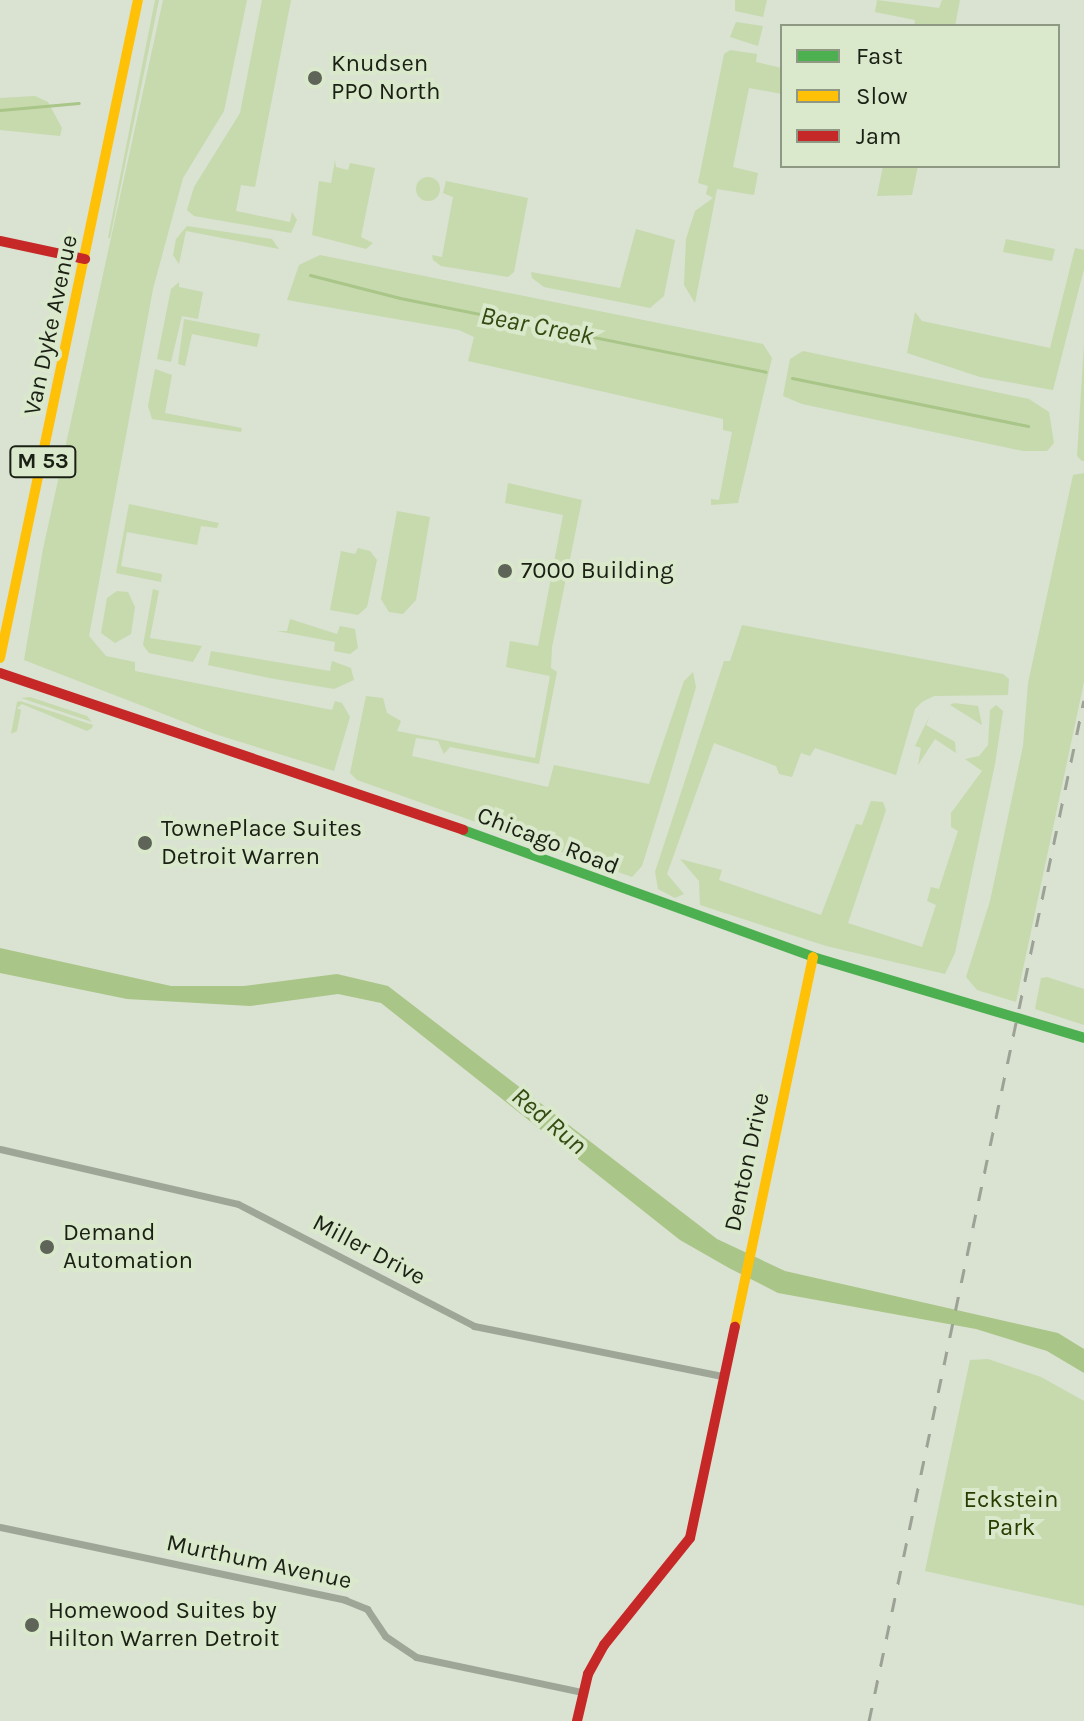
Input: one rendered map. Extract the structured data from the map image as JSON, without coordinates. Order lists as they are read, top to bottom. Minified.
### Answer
{"streets":{"main road":["Van Dyke Avenue","M 53","Chicago Road","Denton Drive"],"street":["Miller Drive","Murthum Avenue"]},"crossings":[["Chicago Road","Denton Drive"],["Denton Drive","Miller Drive"],["Denton Drive","Murthum Avenue"]],"water":["Bear Creek","Red Run"],"parks":["Eckstein Park"],"places":["Knudsen PPO North","7000 Building","TownePlace Suites Detroit Warren","Demand Automation","Homewood Suites by Hilton Warren Detroit"],"legend":["Fast","Slow","Jam"]}
